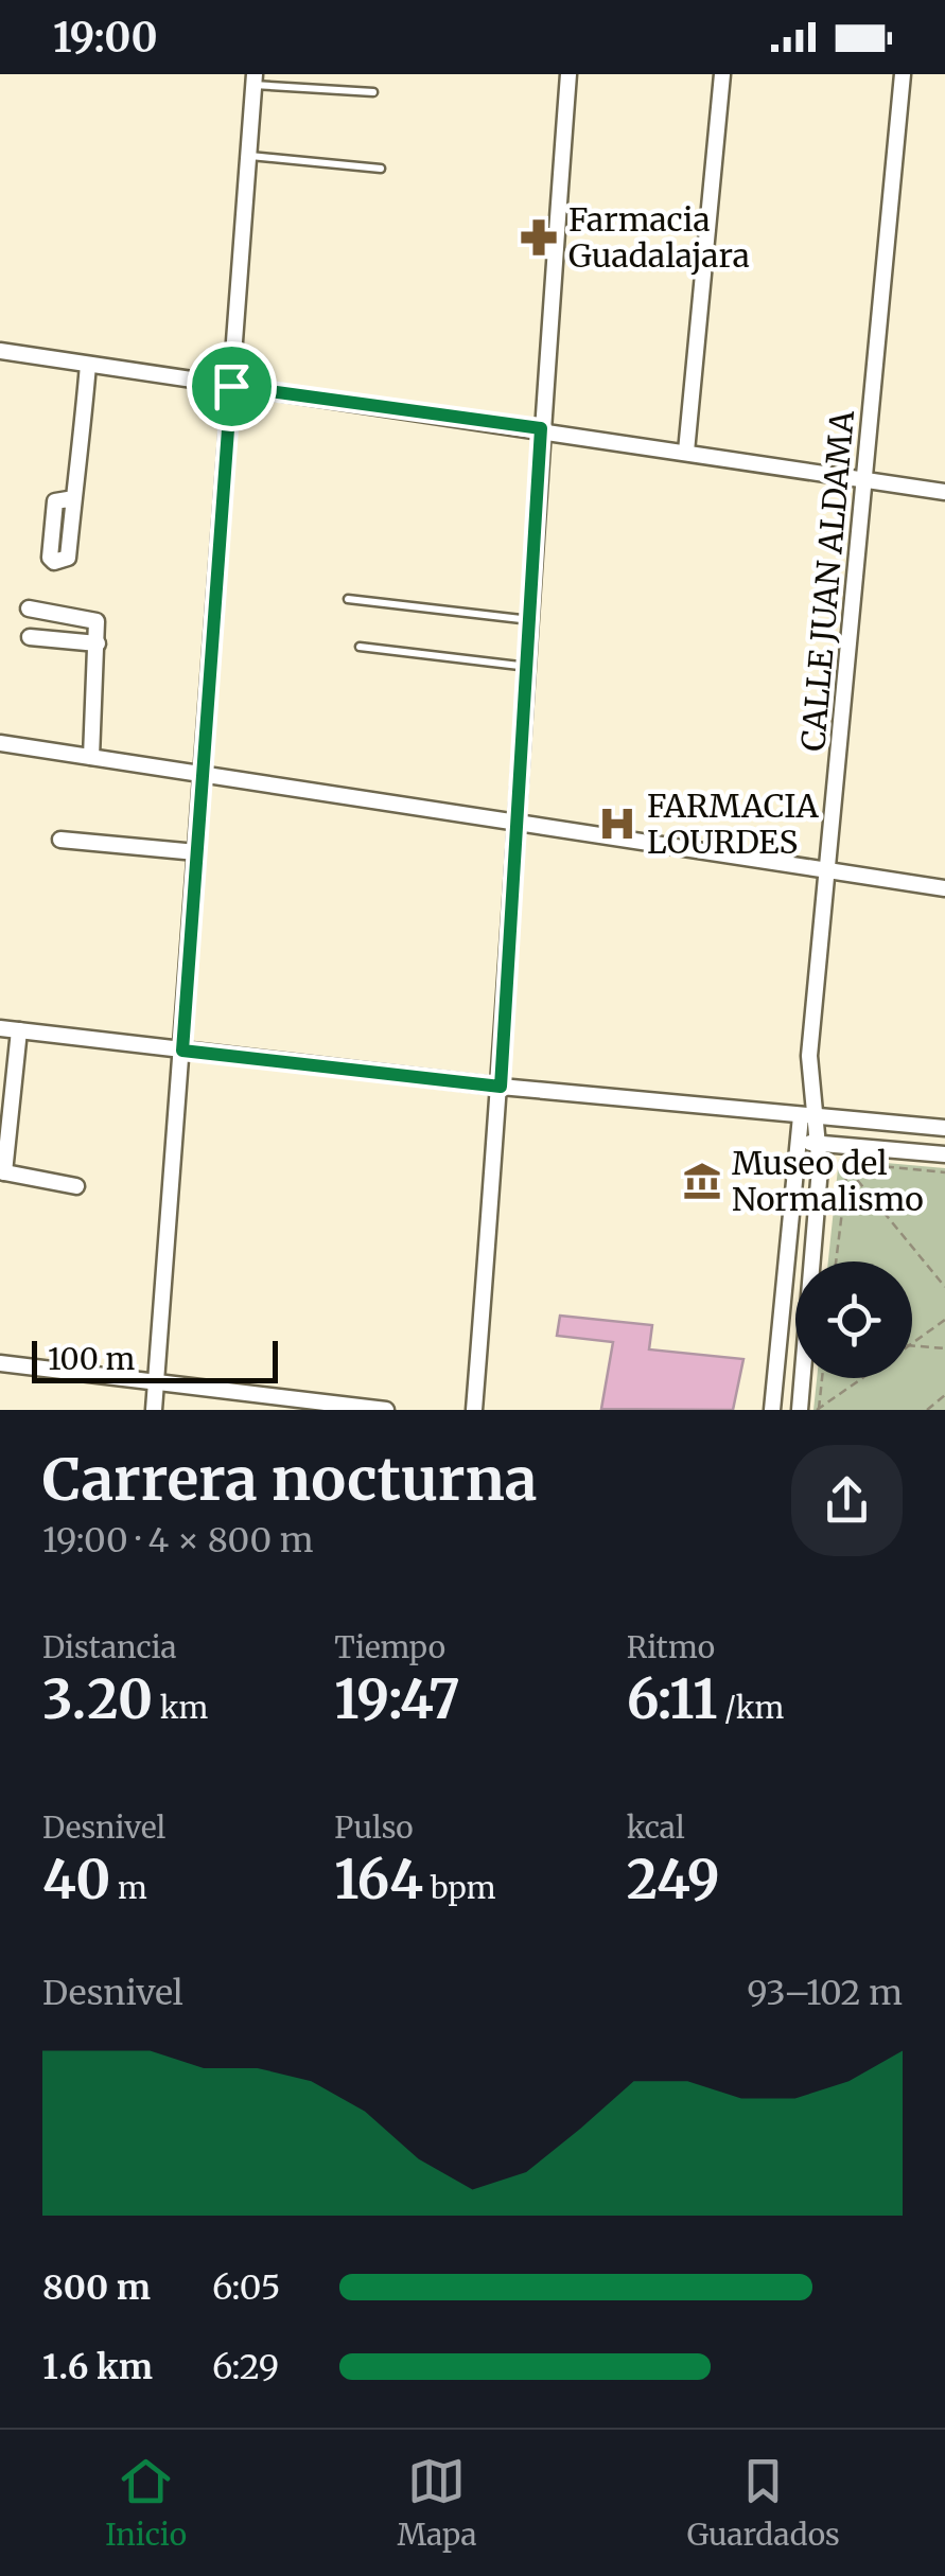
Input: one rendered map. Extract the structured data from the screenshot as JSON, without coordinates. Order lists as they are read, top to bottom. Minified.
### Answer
{"streets":{"street":["CALLE JUAN ALDAMA"]},"places":{"pharmacy":["Farmacia Guadalajara"],"hospital":["FARMACIA LOURDES"],"museum":["Museo del Normalismo"]},"scale_bar":"100 m","page":{"status":"19:00","scale":"100 m","heading":["Carrera nocturna","19:00 · 4 × 800 m"],"stats":[["Distancia","3.20 km"],["Tiempo","19:47"],["Ritmo","6:11 /km"],["Desnivel","40 m"],["Pulso","164 bpm"],["kcal","249"]],"chart":["Desnivel","93–102 m"],"list":[{"name":"800 m","note":"6:05"},{"name":"1.6 km","note":"6:29"}],"tabs":["Inicio","Mapa","Guardados"]}}
